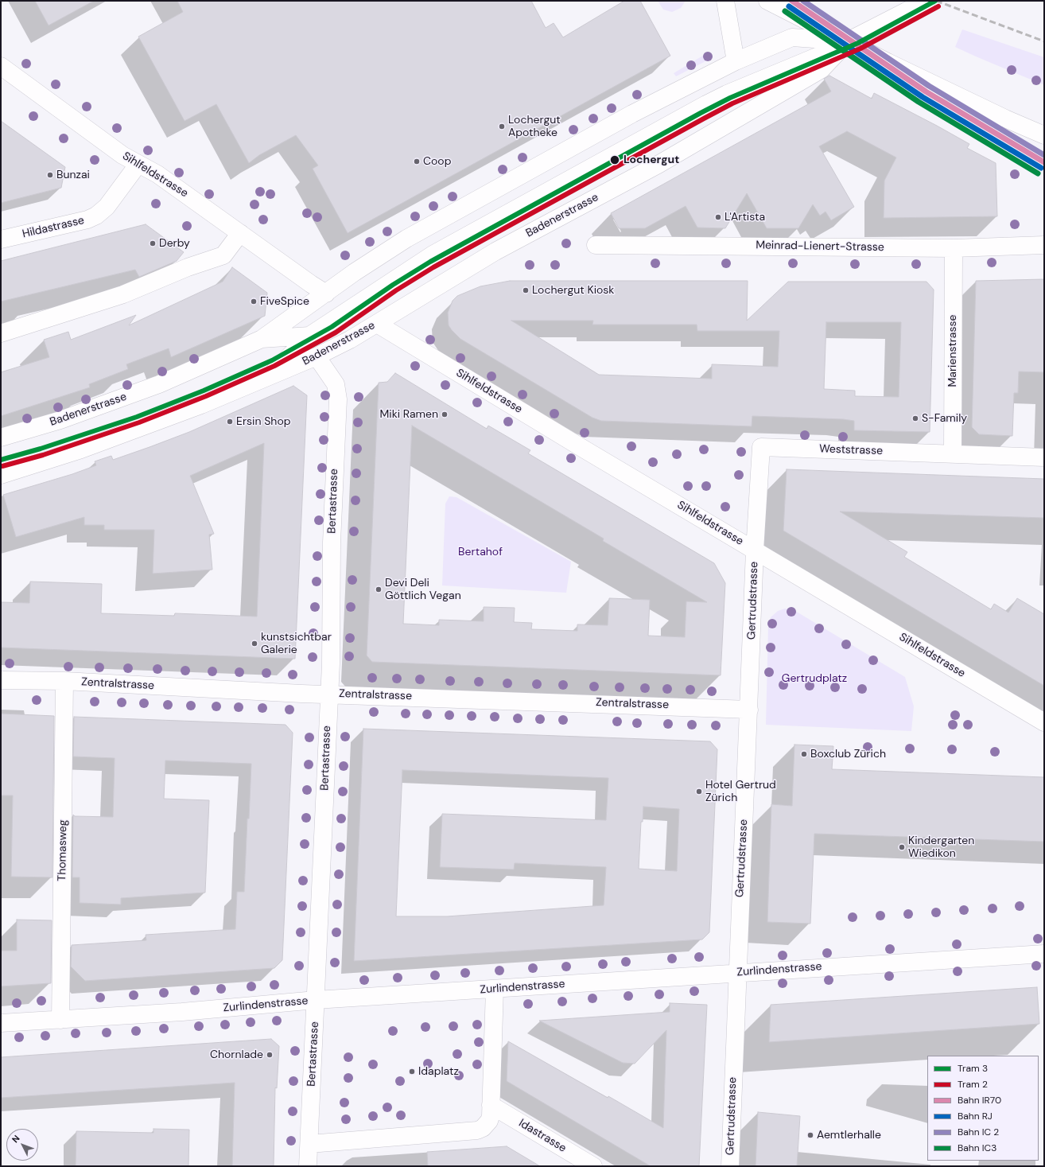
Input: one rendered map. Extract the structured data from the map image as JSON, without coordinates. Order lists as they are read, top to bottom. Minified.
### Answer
{"streets":{"street":["Sihlfeldstrasse","Badenerstrasse","Hildastrasse","Meinrad-Lienert-Strasse","Marienstrasse","Weststrasse","Bertastrasse","Gertrudstrasse","Zentralstrasse","Thomasweg","Zurlindenstrasse","Idastrasse"]},"crossings":[["Sihlfeldstrasse","Badenerstrasse"],["Sihlfeldstrasse","Hildastrasse"],["Sihlfeldstrasse","Weststrasse"],["Sihlfeldstrasse","Gertrudstrasse"],["Badenerstrasse","Bertastrasse"],["Meinrad-Lienert-Strasse","Marienstrasse"],["Marienstrasse","Weststrasse"],["Weststrasse","Gertrudstrasse"],["Bertastrasse","Zentralstrasse"],["Bertastrasse","Zurlindenstrasse"],["Gertrudstrasse","Zentralstrasse"],["Gertrudstrasse","Zurlindenstrasse"],["Zentralstrasse","Thomasweg"],["Thomasweg","Zurlindenstrasse"]],"parks":["Bertahof","Gertrudplatz"],"places":["Lochergut Apotheke","Lochergut","Coop","Bunzai","L'Artista","Derby","Lochergut Kiosk","FiveSpice","Miki Ramen","S-Family","Ersin Shop","Devi Deli Göttlich Vegan","kunstsichtbar Galerie","Boxclub Zürich","Hotel Gertrud Zürich","Kindergarten Wiedikon","Chornlade","Idaplatz","Aemtlerhalle"],"lines":["tram line 3","rail line IR70","tram line 2","rail line RJ","rail line IC3"],"legend":["Tram 3","Tram 2","Bahn IR70","Bahn RJ","Bahn IC 2","Bahn IC3"],"north":"top left"}
